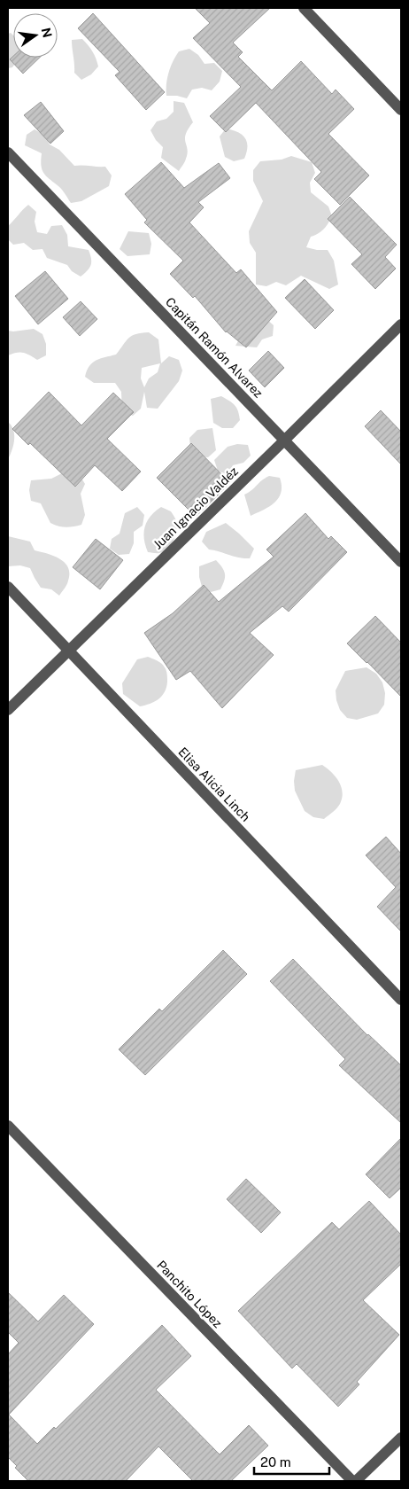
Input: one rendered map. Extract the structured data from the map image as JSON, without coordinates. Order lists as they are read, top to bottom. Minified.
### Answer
{"streets":{"street":["Capitán Ramón Alvarez","Juan Ignacio Valdéz","Elisa Alicia Linch","Panchito López"]},"crossings":[["Capitán Ramón Alvarez","Juan Ignacio Valdéz"],["Juan Ignacio Valdéz","Elisa Alicia Linch"]],"scale_bar":"20 m","north":"right"}
